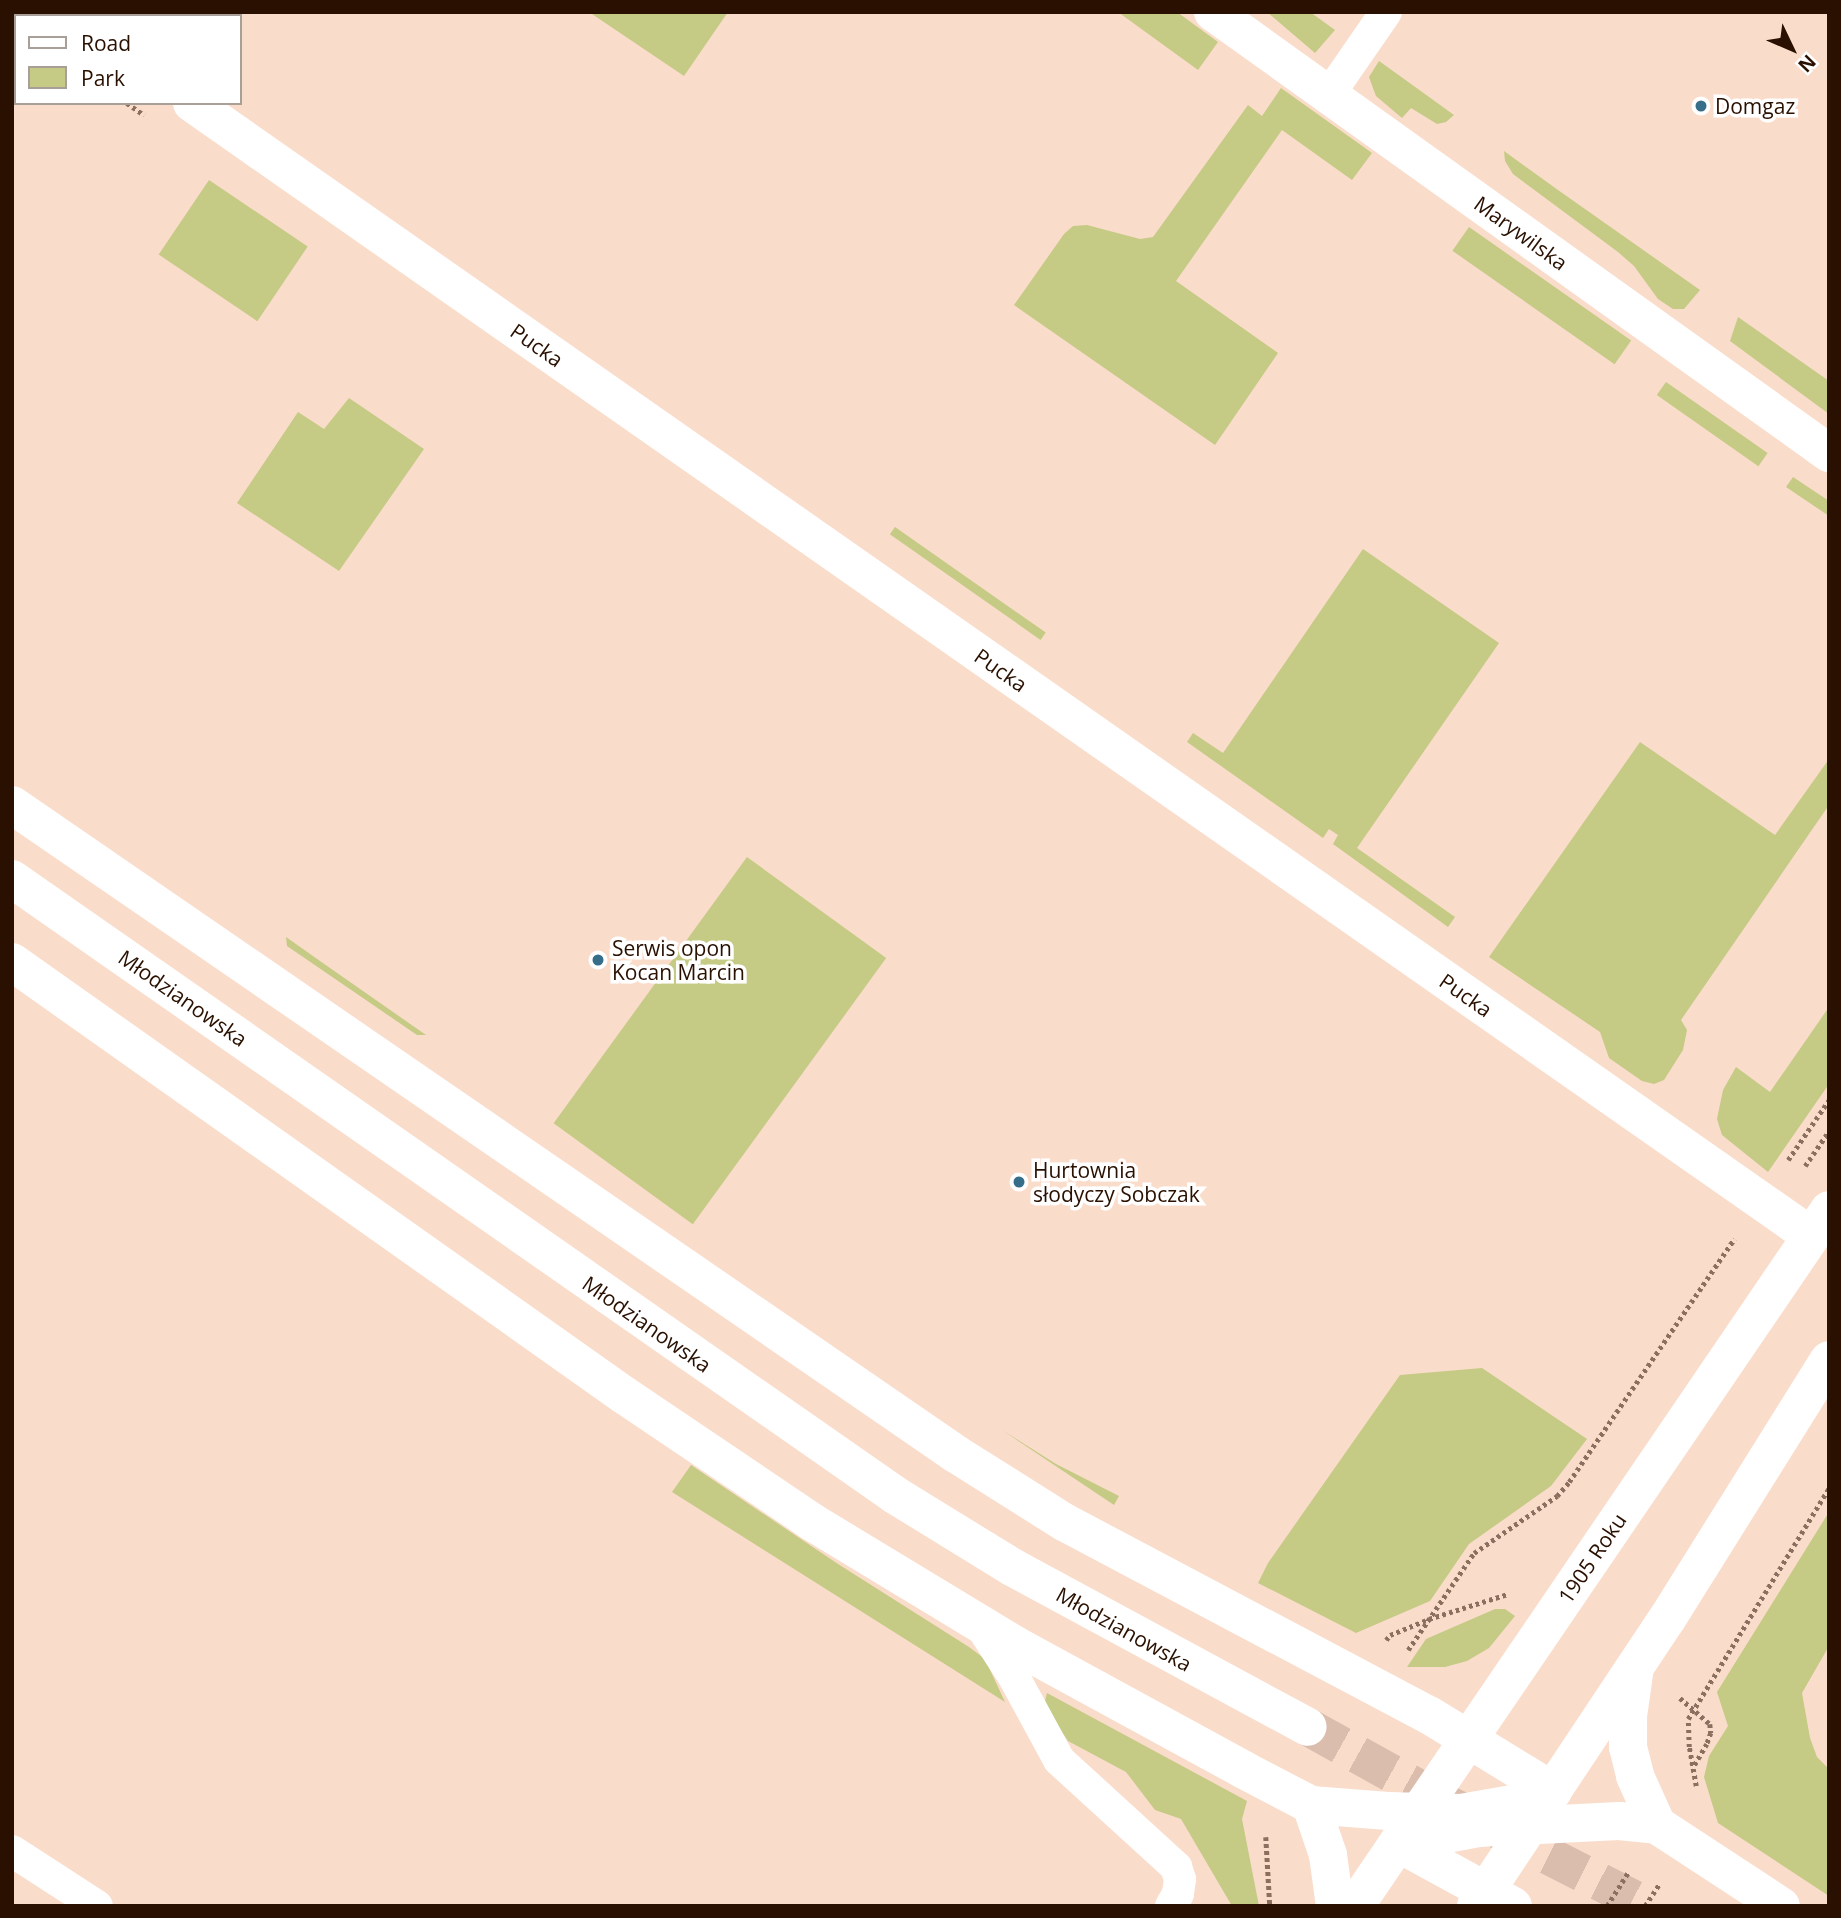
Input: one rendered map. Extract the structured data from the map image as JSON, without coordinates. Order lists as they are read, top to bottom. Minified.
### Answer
{"streets":{"main road":["Marywilska","Pucka","Młodzianowska","1905 Roku"]},"crossings":[["Pucka","1905 Roku"]],"places":["Domgaz","Serwis opon Kocan Marcin","Hurtownia słodyczy Sobczak"],"legend":["Road","Park"],"north":"bottom right"}
